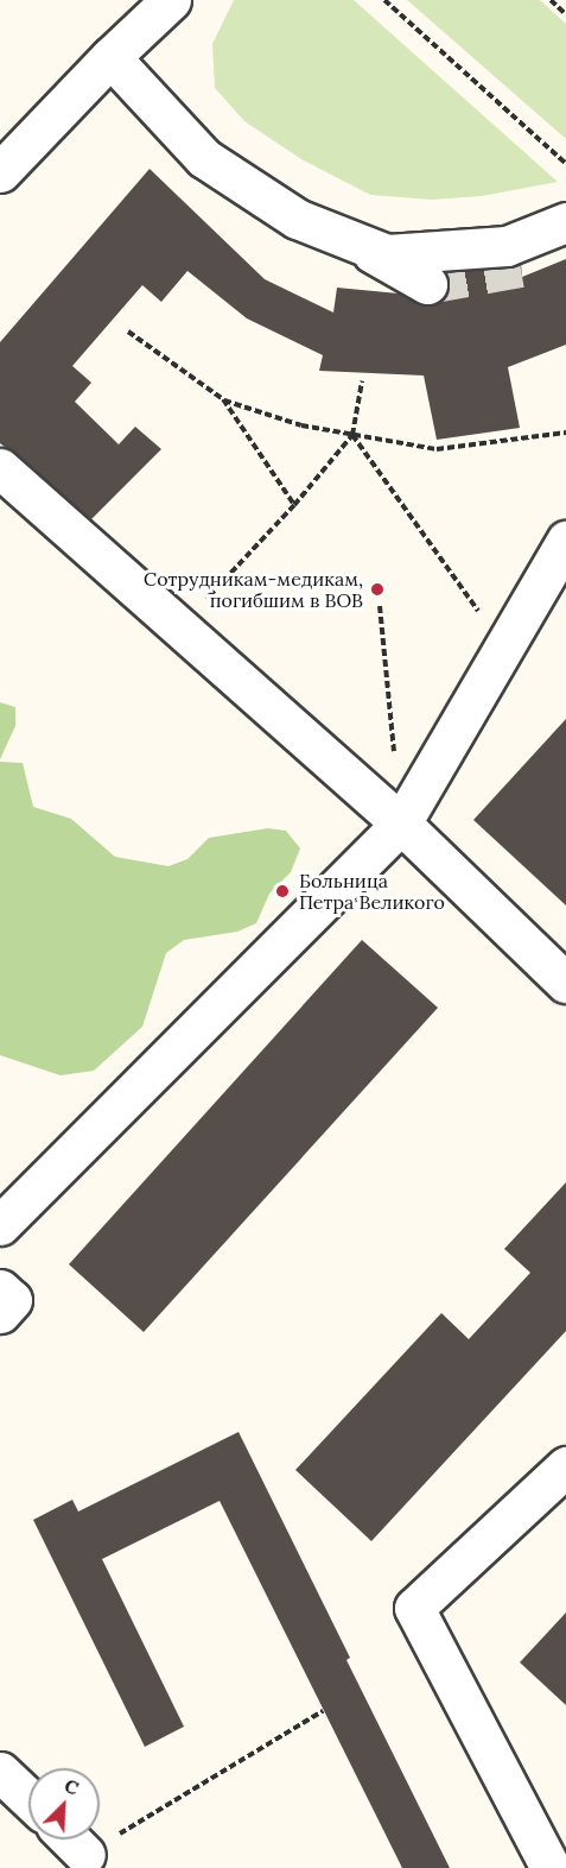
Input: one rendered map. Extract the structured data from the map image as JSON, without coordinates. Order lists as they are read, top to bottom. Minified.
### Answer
{"places":["Сотрудникам-медикам, погибшим в ВОВ","Больница Петра Великого"],"north":"top right"}
